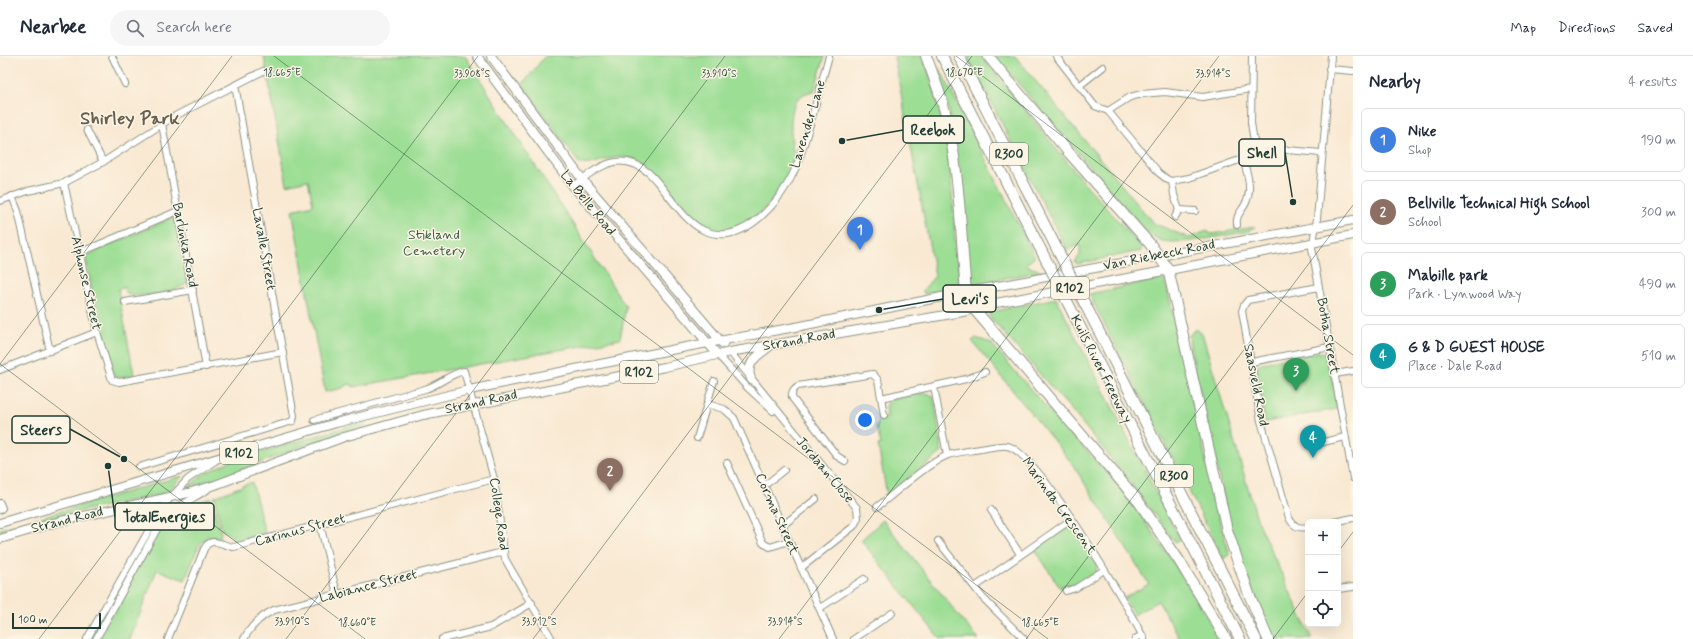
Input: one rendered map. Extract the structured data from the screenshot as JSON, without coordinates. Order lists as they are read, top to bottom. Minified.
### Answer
{"streets":{"highway":["R300","Kuils River Freeway"],"main road":["La Belle Road","Van Riebeeck Road","R102","Strand Road"],"street":["Lavender Lane","Barlinka Road","Lavalle Street","Alphonse Street","Botha Street","Saasveld Road","Jordaan Close","Marinda Crescent","College Road","Corma Street","Carinus Street","Labiance Street"]},"crossings":[["Lavender Lane","La Belle Road"],["La Belle Road","Strand Road"],["La Belle Road","Jordaan Close"],["Barlinka Road","Alphonse Street"],["Van Riebeeck Road","Botha Street"],["Van Riebeeck Road","Strand Road"],["Botha Street","Saasveld Road"],["Strand Road","Jordaan Close"],["Strand Road","College Road"],["Jordaan Close","Corma Street"],["College Road","Carinus Street"],["College Road","Labiance Street"]],"districts":["Shirley Park"],"parks":["Stikland Cemetery"],"places":["Reebok","Shell","Levi's","Steers","TotalEnergies"],"scale_bar":"100 m","page":{"header":"Nearbee","search":"Search here","nav":["Map","Directions","Saved"],"heading":["Nearby","4 results"],"list":[{"mark":"1","name":"Nike","note":"Shop","value":"190 m"},{"mark":"2","name":"Bellville Technical High School","note":"School","value":"300 m"},{"mark":"3","name":"Mabille park","note":"Park · Lynwood Way","value":"490 m"},{"mark":"4","name":"G & D GUEST HOUSE","note":"Place · Dale Road","value":"510 m"}],"pins":["1","3","4","2"],"map_buttons":["+","−"],"scale":"100 m"},"coordinates":["18.665°E","18.670°E","33.908°S","33.910°S","33.914°S","33.912°S","18.660°E"]}
